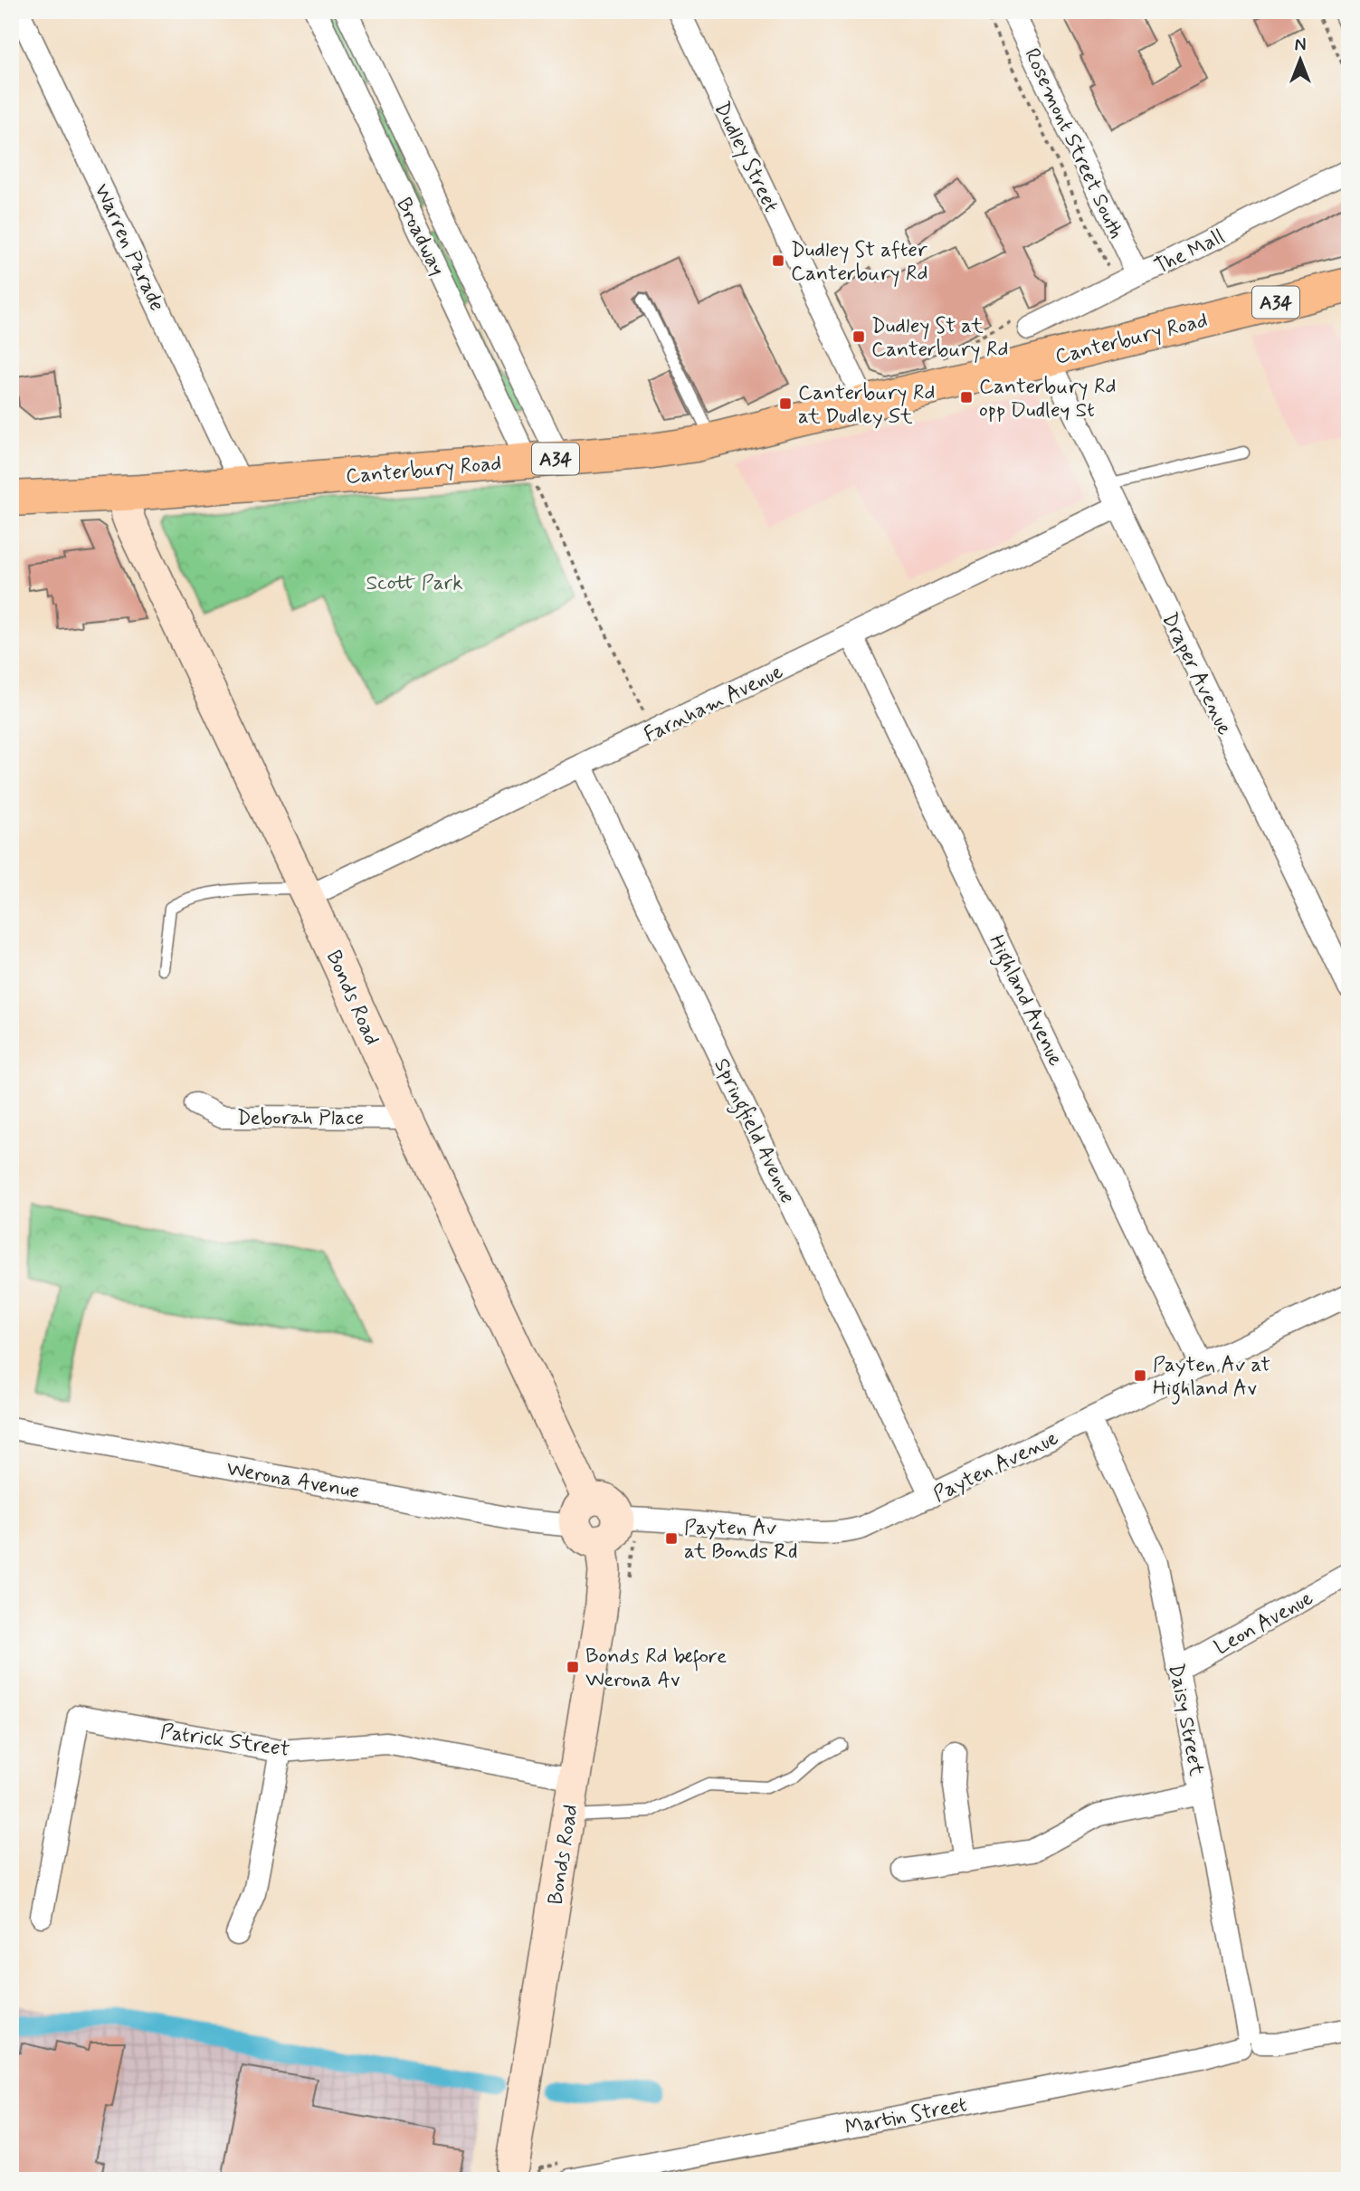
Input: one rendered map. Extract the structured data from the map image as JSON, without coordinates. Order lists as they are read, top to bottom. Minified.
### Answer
{"streets":{"highway":["A34","Canterbury Road"],"main road":["Bonds Road"],"street":["Rosemont Street South","Dudley Street","Broadway","Warren Parade","The Mall","Draper Avenue","Farnham Avenue","Highland Avenue","Deborah Place","Springfield Avenue","Payten Avenue","Werona Avenue","Leon Avenue","Daisy Street","Patrick Street","Martin Street"]},"crossings":[["Rosemont Street South","The Mall"],["Dudley Street","Canterbury Road"],["Broadway","Canterbury Road"],["Warren Parade","Canterbury Road"],["Canterbury Road","Draper Avenue"],["Canterbury Road","Bonds Road"],["Draper Avenue","Farnham Avenue"],["Farnham Avenue","Bonds Road"],["Farnham Avenue","Highland Avenue"],["Farnham Avenue","Springfield Avenue"],["Bonds Road","Deborah Place"],["Bonds Road","Payten Avenue"],["Bonds Road","Werona Avenue"],["Bonds Road","Patrick Street"],["Highland Avenue","Payten Avenue"],["Springfield Avenue","Payten Avenue"],["Payten Avenue","Werona Avenue"],["Payten Avenue","Daisy Street"],["Leon Avenue","Daisy Street"],["Daisy Street","Martin Street"]],"parks":["Scott Park"],"places":{"transit":["Dudley St after Canterbury Rd","Dudley St at Canterbury Rd","Canterbury Rd opp Dudley St","Canterbury Rd at Dudley St","Payten Av at Highland Av","Payten Av at Bonds Rd","Bonds Rd before Werona Av"]},"north":"top"}
